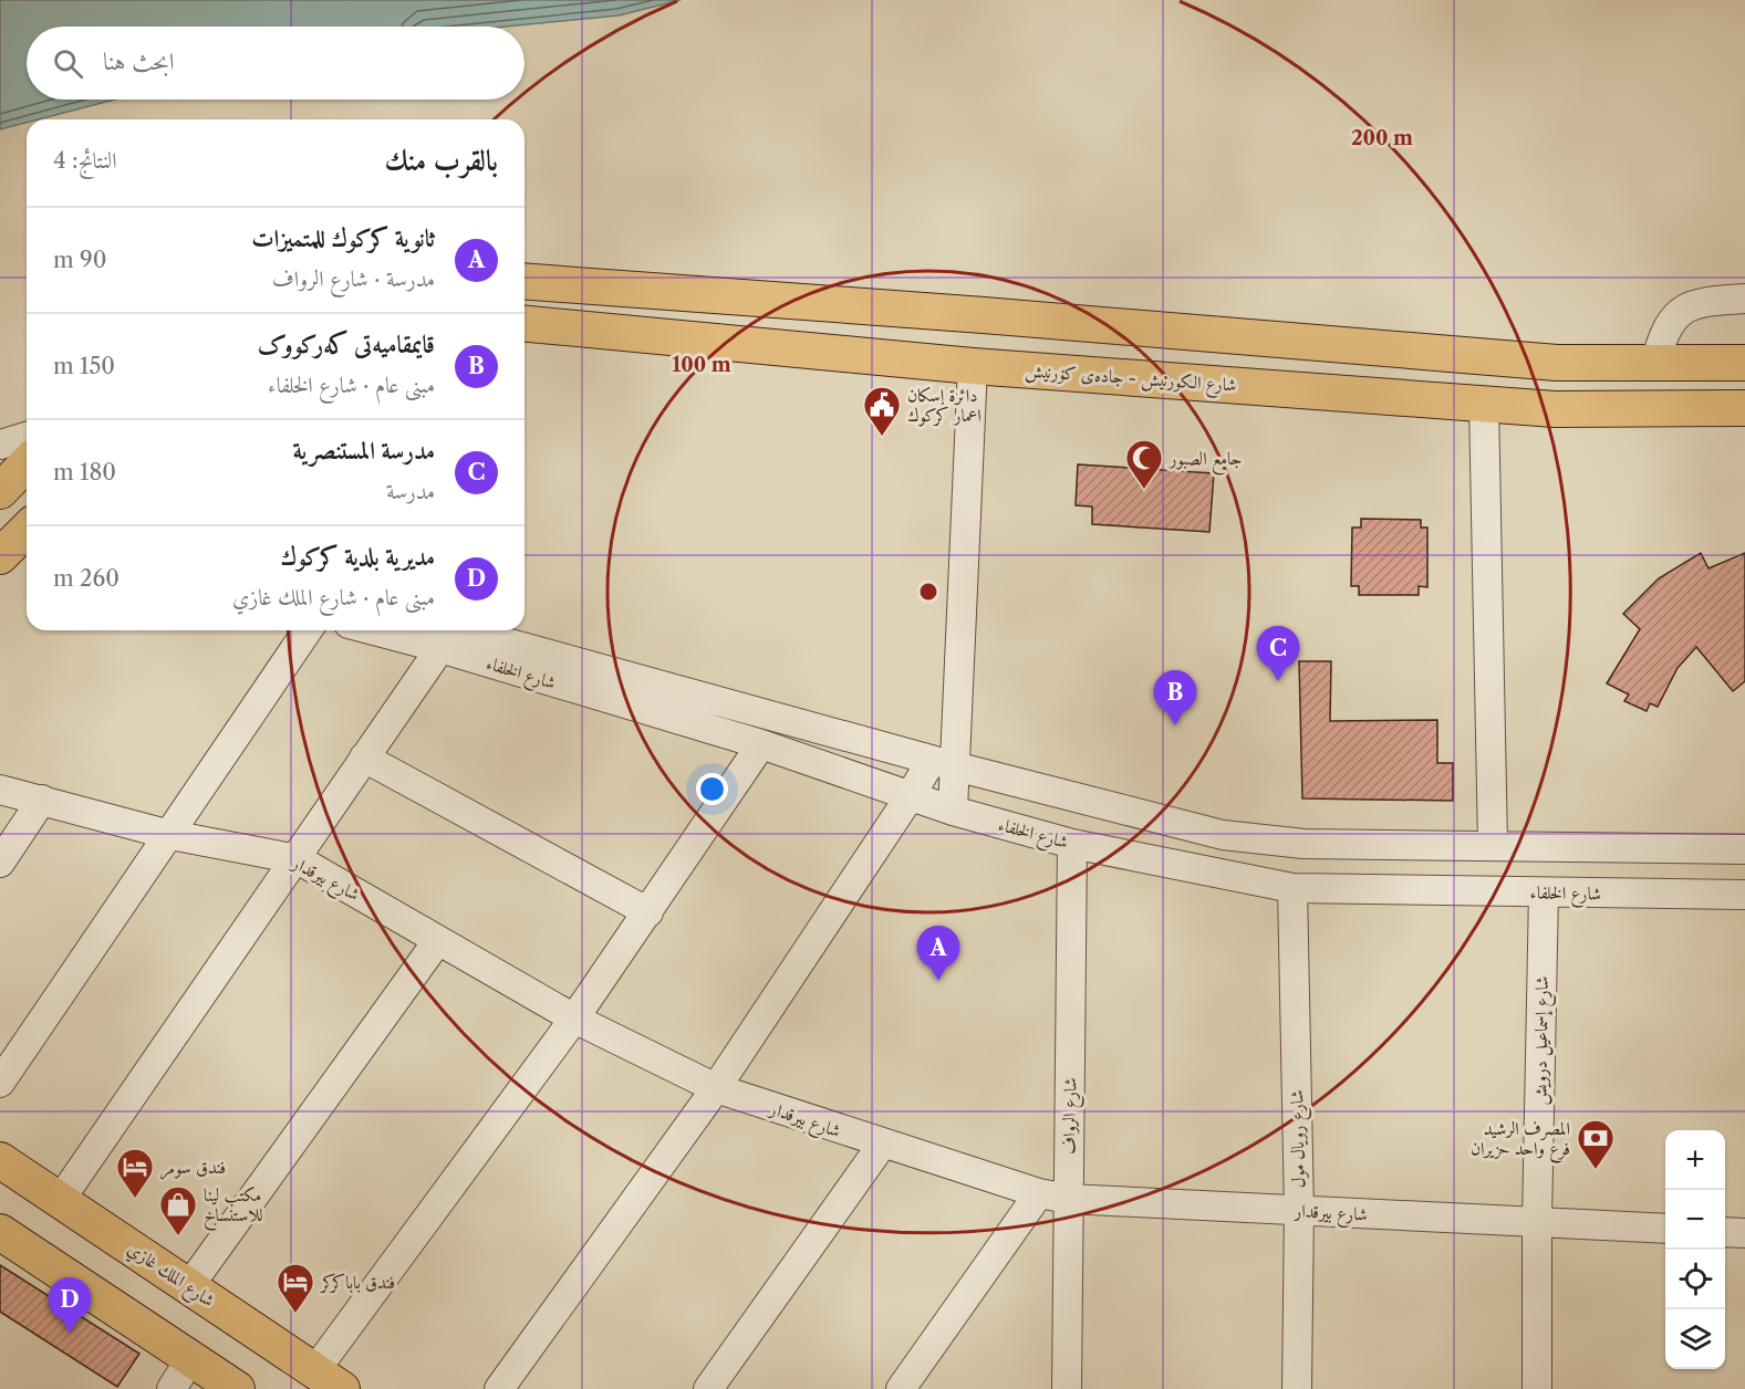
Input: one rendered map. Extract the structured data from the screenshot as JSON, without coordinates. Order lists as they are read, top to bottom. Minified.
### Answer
{"streets":{"main road":["شارع الكورنيش - جادەی کۆرنیش","شارع الملك غازي"],"street":["شارع الخلفاء","شارع بيرقدار","شارع إسماعيل درويش","شارع الرواف","شارع رويال مول"]},"crossings":[["شارع الخلفاء","شارع إسماعيل درويش"],["شارع الخلفاء","شارع الرواف"],["شارع الخلفاء","شارع رويال مول"],["شارع بيرقدار","شارع إسماعيل درويش"],["شارع بيرقدار","شارع الرواف"],["شارع بيرقدار","شارع رويال مول"]],"places":{"public building":["دائرة إسكان اعمار كركوك"],"mosque":["جامع الصبور"],"bank":["المصرف الرشید فرع واحد حزیران"],"hotel":["فندق سومر","فندق باباكركر"],"shop":["مكتب لينا للاستنساخ"]},"page":{"search":"ابحث هنا","heading":["بالقرب منك","النتائج: 4"],"list":[{"mark":"A","name":"ثانوية كركوك للمتميزات","note":"مدرسة · شارع الرواف","value":"90 m"},{"mark":"B","name":"قایمقامیەتی کەرکووک","note":"مبنى عام · شارع الخلفاء","value":"150 m"},{"mark":"C","name":"مدرسة المستنصرية","note":"مدرسة","value":"180 m"},{"mark":"D","name":"مديرية بلدية كركوك","note":"مبنى عام · شارع الملك غازي","value":"260 m"}],"pins":["C","B","A","D"],"map_buttons":["+","−"]},"rings":["200 m","100 m"]}
